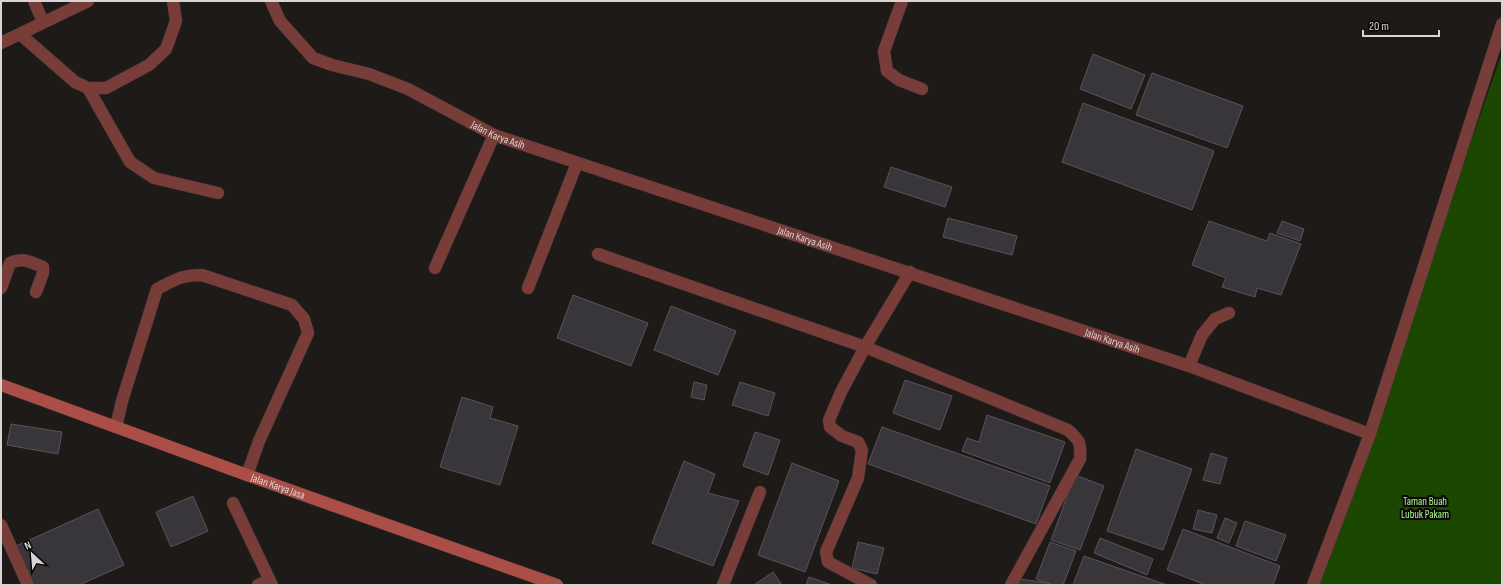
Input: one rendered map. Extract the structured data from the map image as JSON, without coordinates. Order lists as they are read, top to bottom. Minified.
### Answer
{"streets":{"street":["Jalan Karya Asih","Jalan Karya Jasa"]},"parks":["Taman Buah Lubuk Pakam"],"scale_bar":"20 m","north":"top left"}
